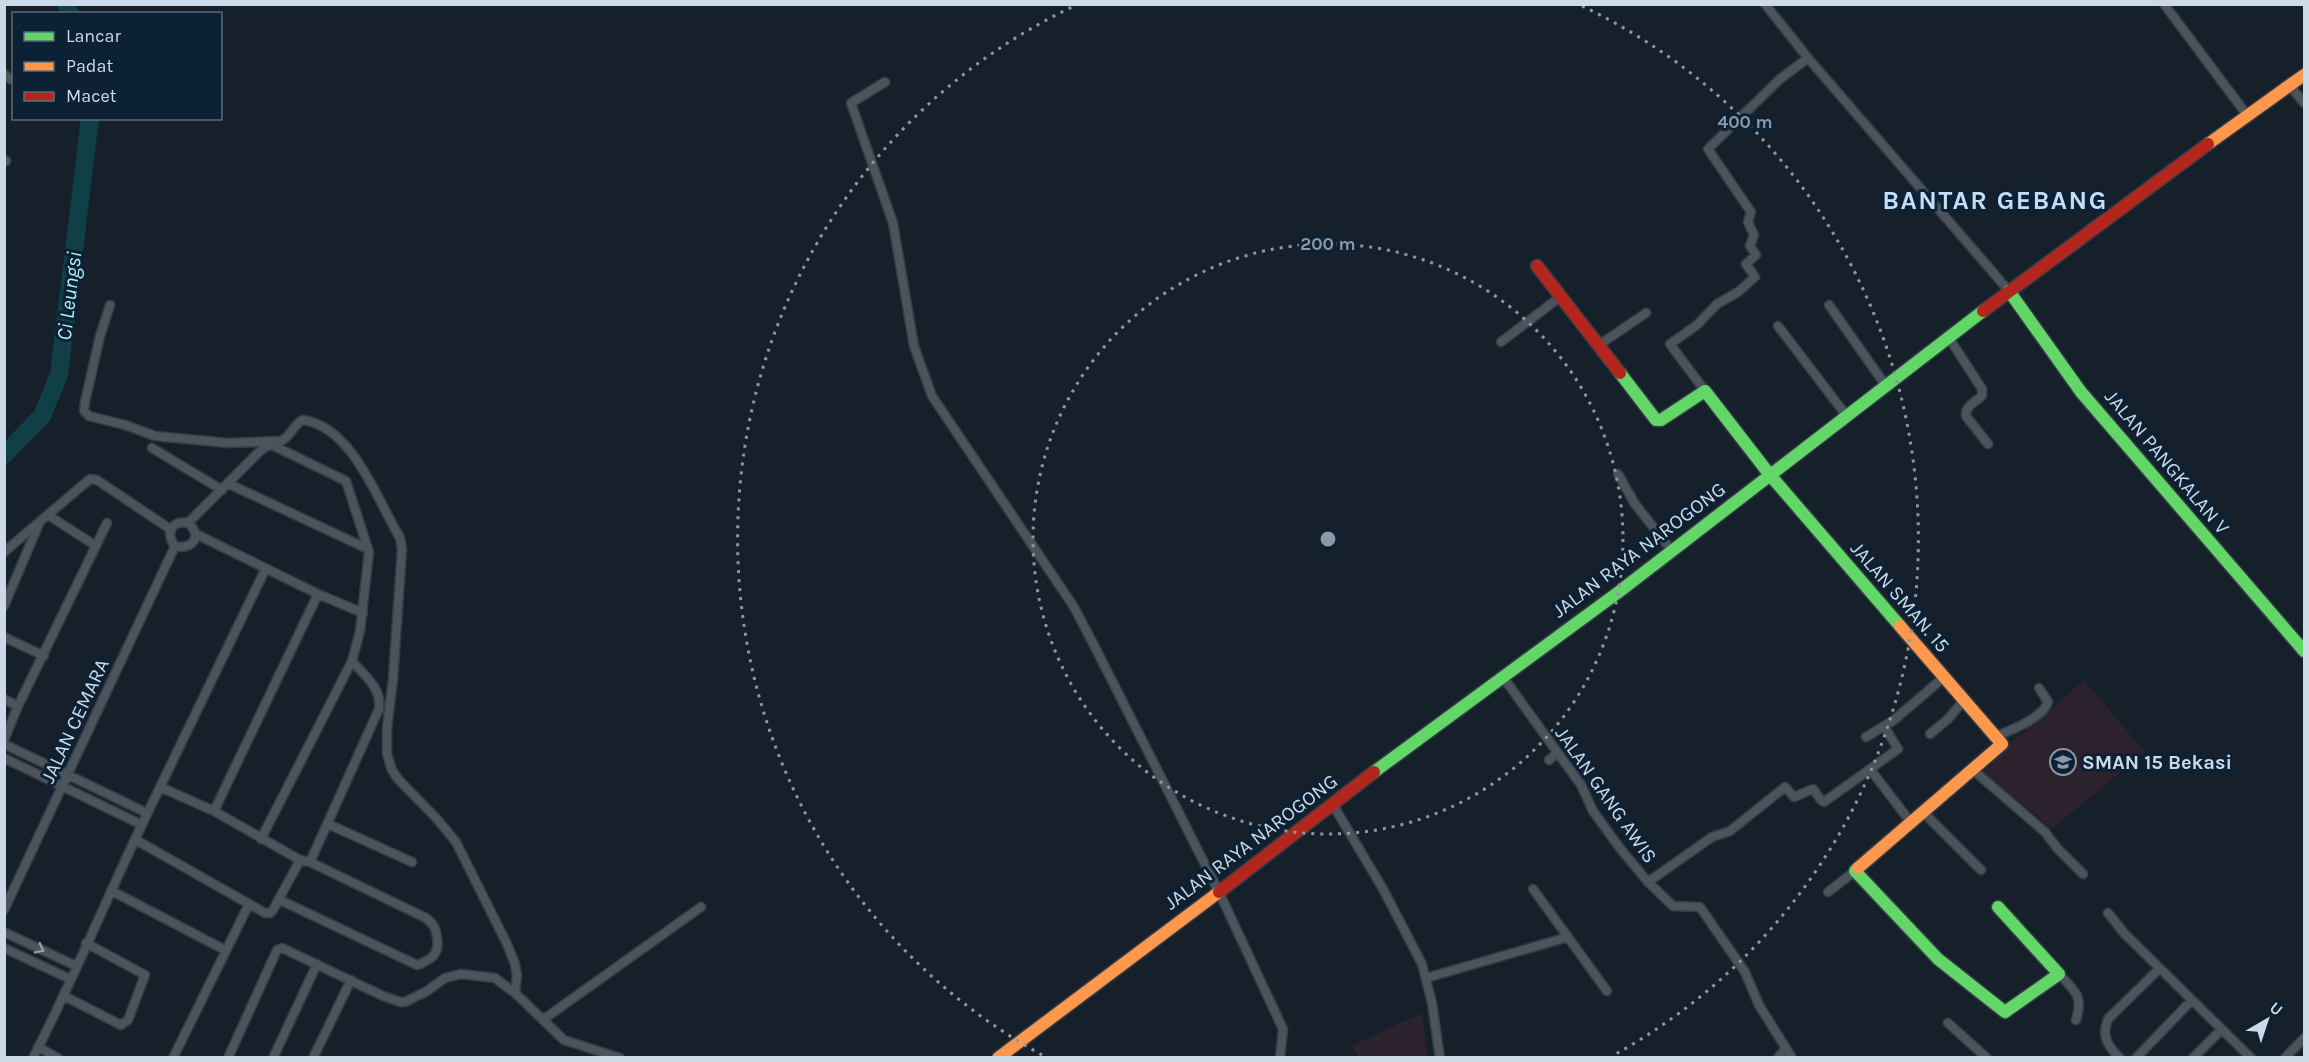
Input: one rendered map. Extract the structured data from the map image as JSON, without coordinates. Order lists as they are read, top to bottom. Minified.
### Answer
{"streets":{"street":["JALAN PANGKALAN V","JALAN RAYA NAROGONG","JALAN SMAN. 15","JALAN CEMARA","JALAN GANG AWIS"]},"crossings":[["JALAN PANGKALAN V","JALAN RAYA NAROGONG"],["JALAN RAYA NAROGONG","JALAN SMAN. 15"],["JALAN RAYA NAROGONG","JALAN GANG AWIS"]],"districts":["BANTAR GEBANG"],"water":["Ci Leungsi"],"places":{"school or university":["SMAN 15 Bekasi"]},"legend":["Lancar","Padat","Macet"],"north":"top right","rings":["400 m","200 m"]}
